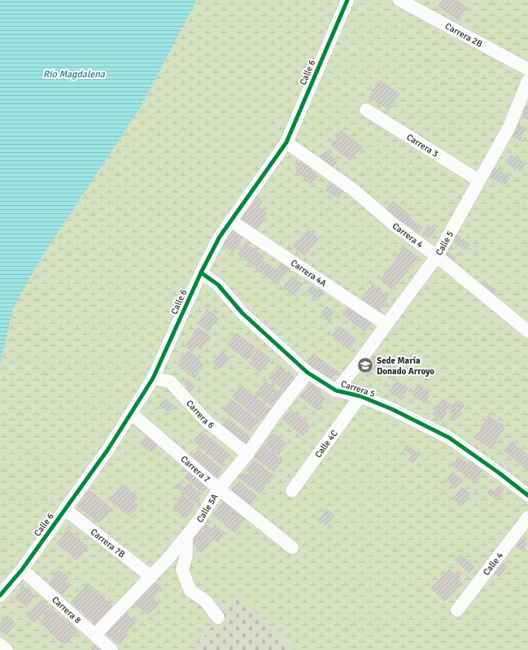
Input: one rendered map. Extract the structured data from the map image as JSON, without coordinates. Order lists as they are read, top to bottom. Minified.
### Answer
{"streets":{"street":["Carrera 2B","Calle 6","Carrera 3","Carrera 4","Calle 5","Carrera 4A","Carrera 5","Carrera 6","Calle 4C","Carrera 7","Calle 5A","Carrera 7B","Calle 4","Carrera 8"]},"crossings":[["Calle 6","Carrera 4"],["Calle 6","Carrera 4A"],["Calle 6","Carrera 5"],["Calle 6","Carrera 6"],["Calle 6","Carrera 7"],["Calle 6","Carrera 7B"],["Calle 6","Carrera 8"],["Carrera 3","Calle 5"],["Carrera 4","Calle 5"],["Calle 5","Carrera 4A"],["Calle 5","Carrera 5"],["Carrera 5","Calle 4C"],["Carrera 5","Calle 5A"],["Carrera 6","Calle 5A"],["Carrera 7","Calle 5A"],["Calle 5A","Carrera 7B"],["Calle 5A","Carrera 8"]],"water":["Río Magdalena"],"places":{"school or university":["Sede María Donado Arroyo"]}}
